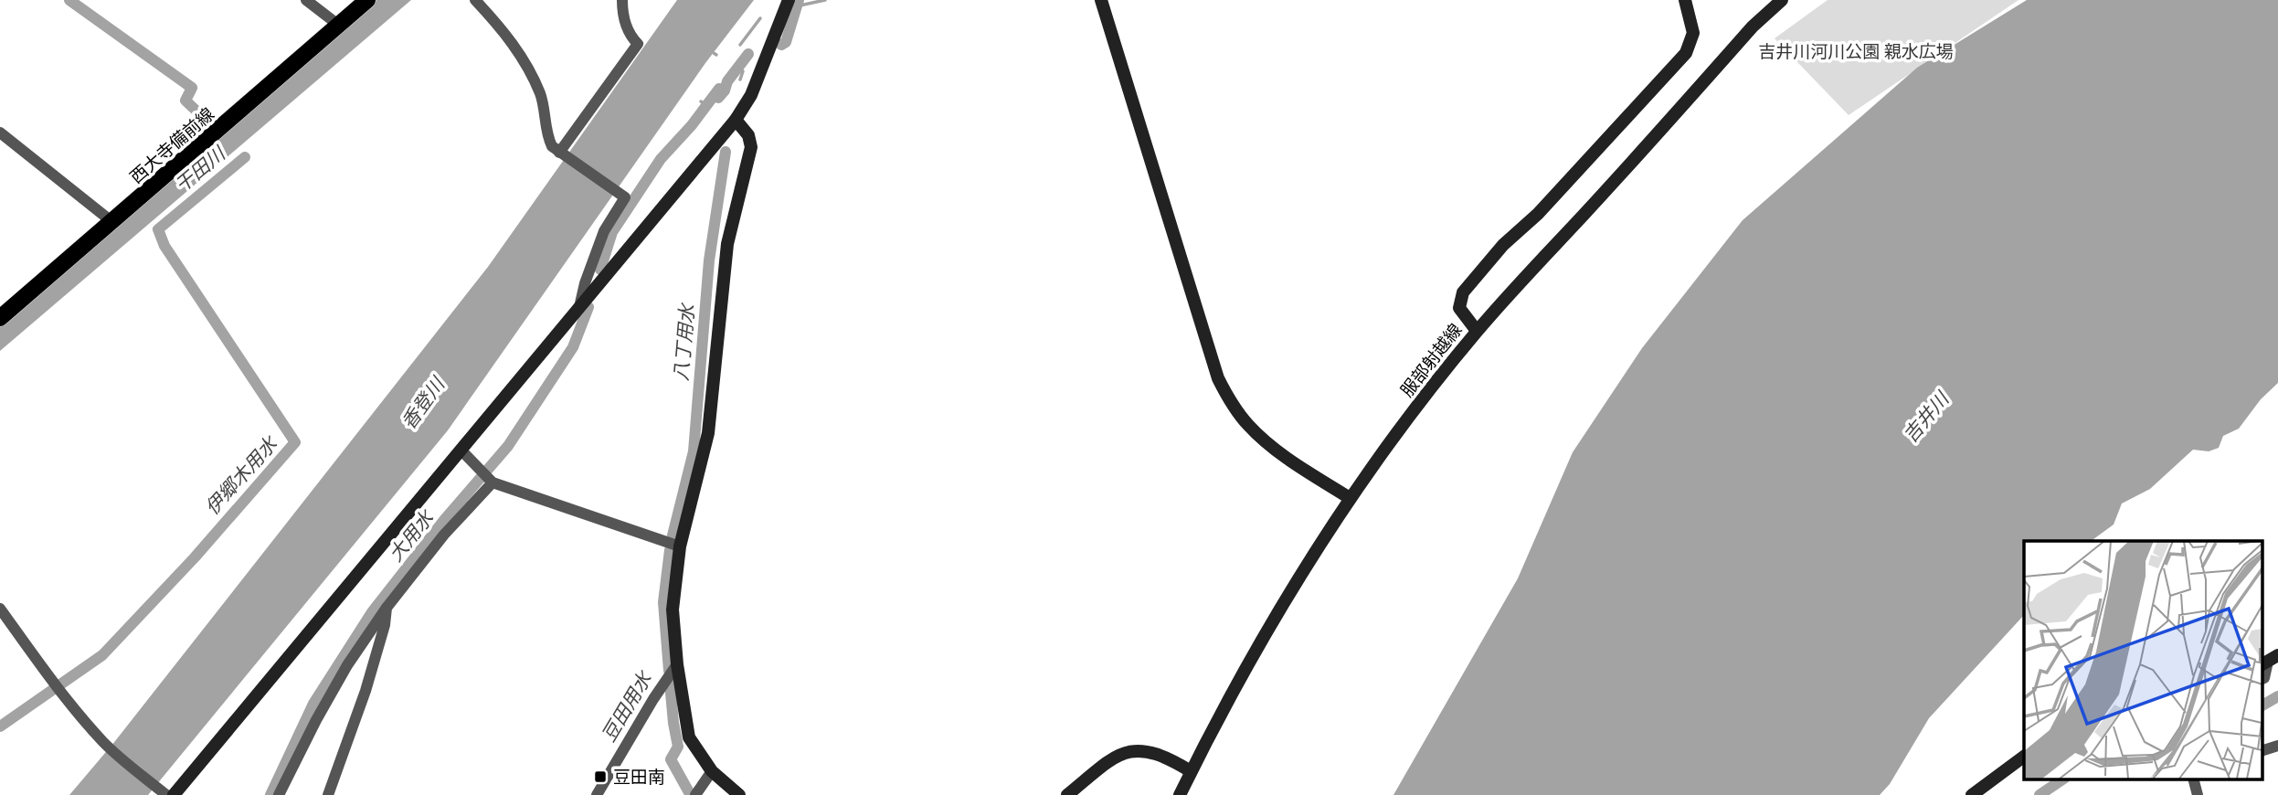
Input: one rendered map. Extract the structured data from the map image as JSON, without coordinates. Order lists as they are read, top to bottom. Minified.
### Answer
{"streets":{"main road":["西大寺備前線"],"street":["服部射越線"]},"water":["干田川","八丁用水","香登川","吉井川","伊郷木用水","大用水","豆田用水"],"parks":["吉井川河川公園 親水広場"],"places":{"transit":["豆田南"]}}
